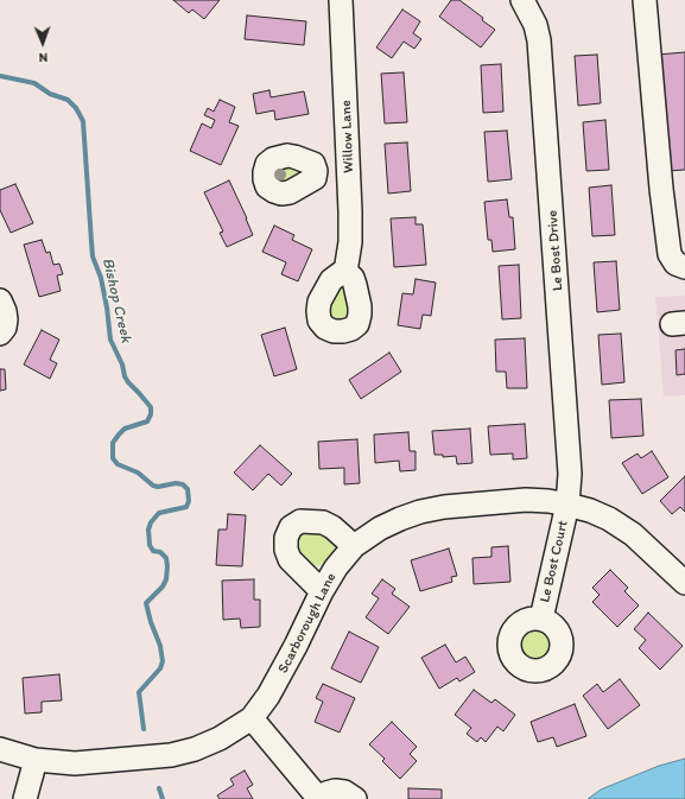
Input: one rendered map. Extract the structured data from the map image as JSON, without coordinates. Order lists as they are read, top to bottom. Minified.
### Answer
{"streets":{"street":["Willow Lane","Le Bost Drive","Le Bost Court","Scarborough Lane"]},"crossings":[["Le Bost Drive","Le Bost Court"],["Le Bost Drive","Scarborough Lane"],["Le Bost Court","Scarborough Lane"]],"water":["Bishop Creek"],"north":"bottom"}
